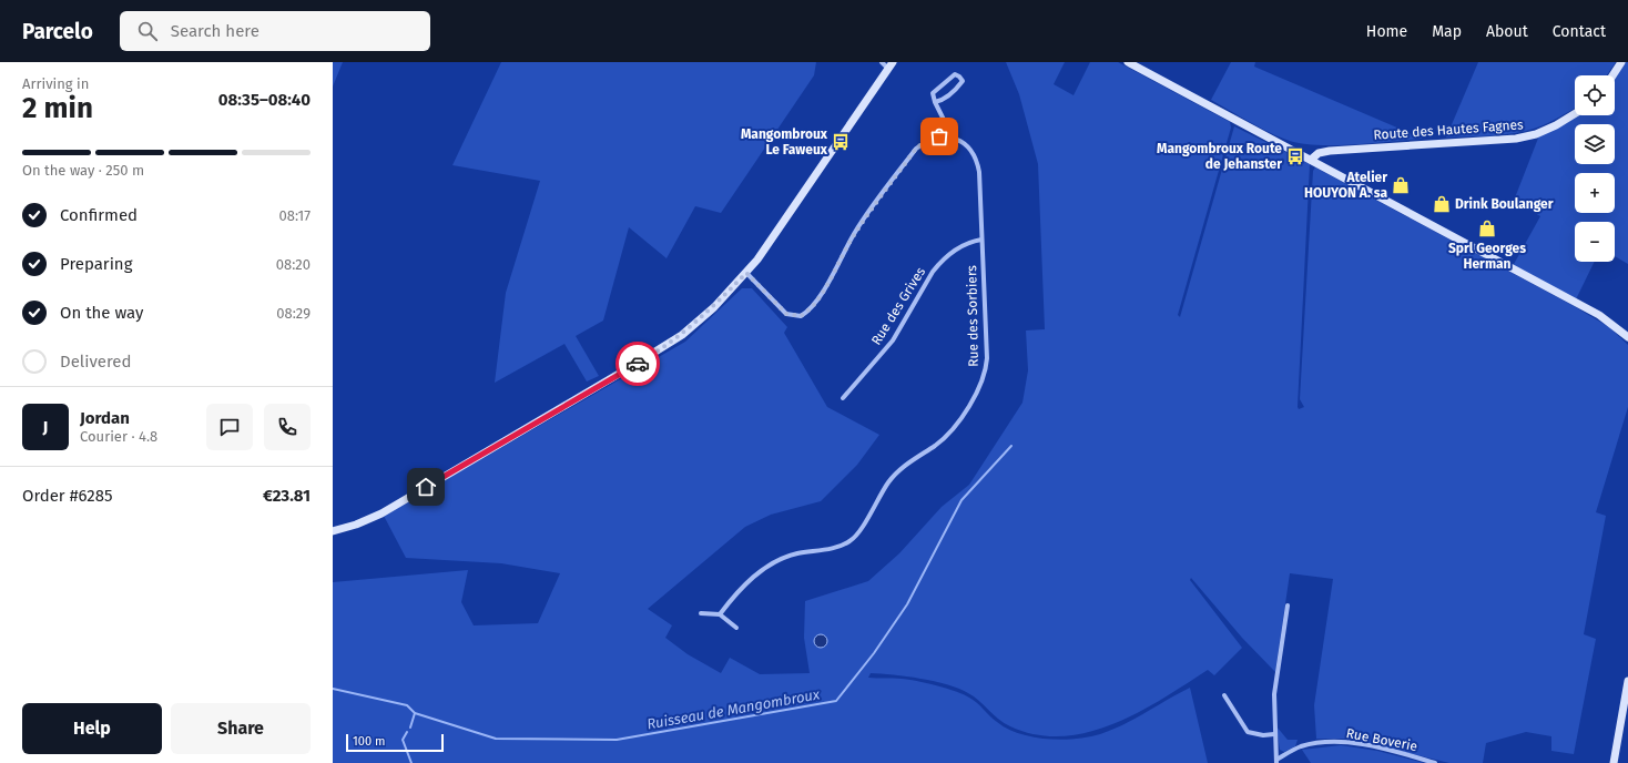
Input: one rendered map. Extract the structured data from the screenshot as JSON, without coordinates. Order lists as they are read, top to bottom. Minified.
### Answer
{"streets":{"main road":["Route des Hautes Fagnes"],"street":["Rue des Grives","Rue des Sorbiers","Rue Boverie"]},"crossings":[["Rue des Grives","Rue des Sorbiers"]],"water":["Ruisseau de Mangombroux"],"places":{"bus stop":["Mangombroux Le Faweux","Mangombroux Route de Jehanster"],"shop":["Atelier HOUYON A. sa","Drink Boulanger","Sprl Georges Herman"]},"scale_bar":"100 m","page":{"header":"Parcelo","search":"Search here","nav":["Home","Map","About","Contact"],"heading":["2 min","Arriving in","08:35–08:40"],"panel":["Jordan","Courier · 4.8","Order #6285","€23.81"],"map_buttons":["+","−"],"bar":"On the way · 250 m","list":[["Confirmed","08:17"],["Preparing","08:20"],["On the way","08:29"],"Delivered"],"round":"J","buttons":["Help","Share"],"scale":"100 m"}}
